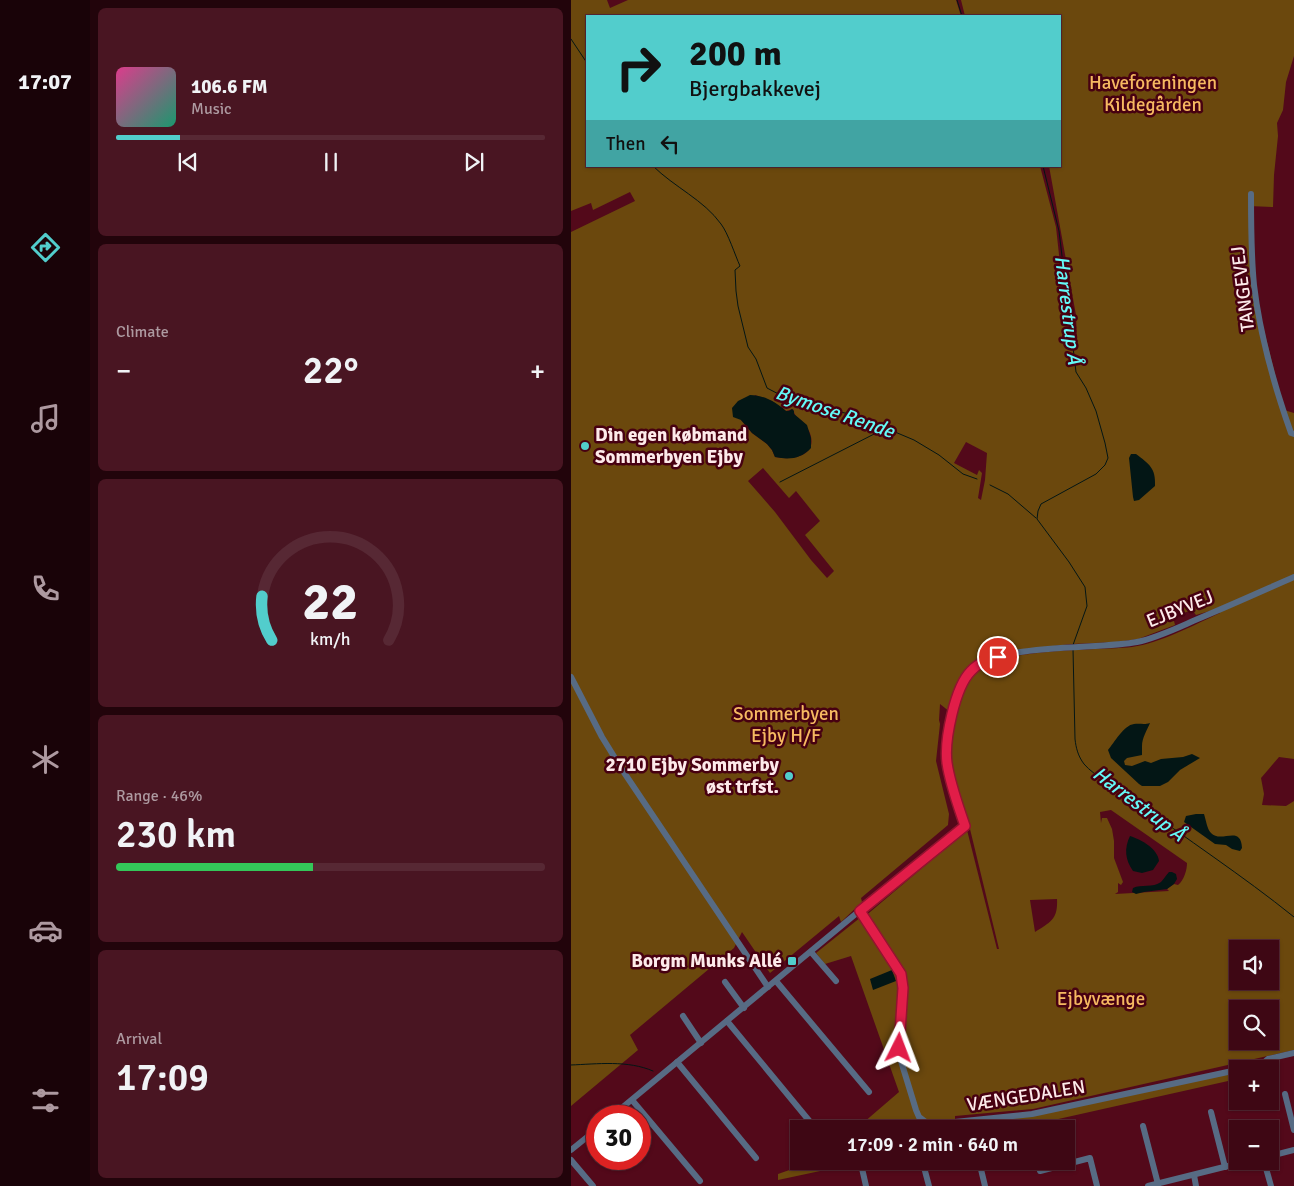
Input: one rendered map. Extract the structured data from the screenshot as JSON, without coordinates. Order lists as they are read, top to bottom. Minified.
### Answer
{"streets":{"street":["TANGEVEJ","EJBYVEJ","VÆNGEDALEN"]},"crossings":[["EJBYVEJ","VÆNGEDALEN"]],"water":["Harrestrup Å","Bymose Rende"],"parks":["Haveforeningen Kildegården","Sommerbyen Ejby H/F","Ejbyvænge"],"places":{"other":["Din egen købmand Sommerbyen Ejby","2710 Ejby Sommerby øst trfst."],"transit":["Borgm Munks Allé"]},"page":{"tabs":"17:07","turn":["200 m","Bjergbakkevej"],"song":["106.6 FM","Music"],"then":"Then","tile":["Climate",["Range · 46%","230 km"],["Arrival","17:09"]],"heat":["−","22°","+"],"map_buttons":["+","−"],"limit":"30","trip":"17:09 · 2 min · 640 m","gauge":["22","km/h"]}}
